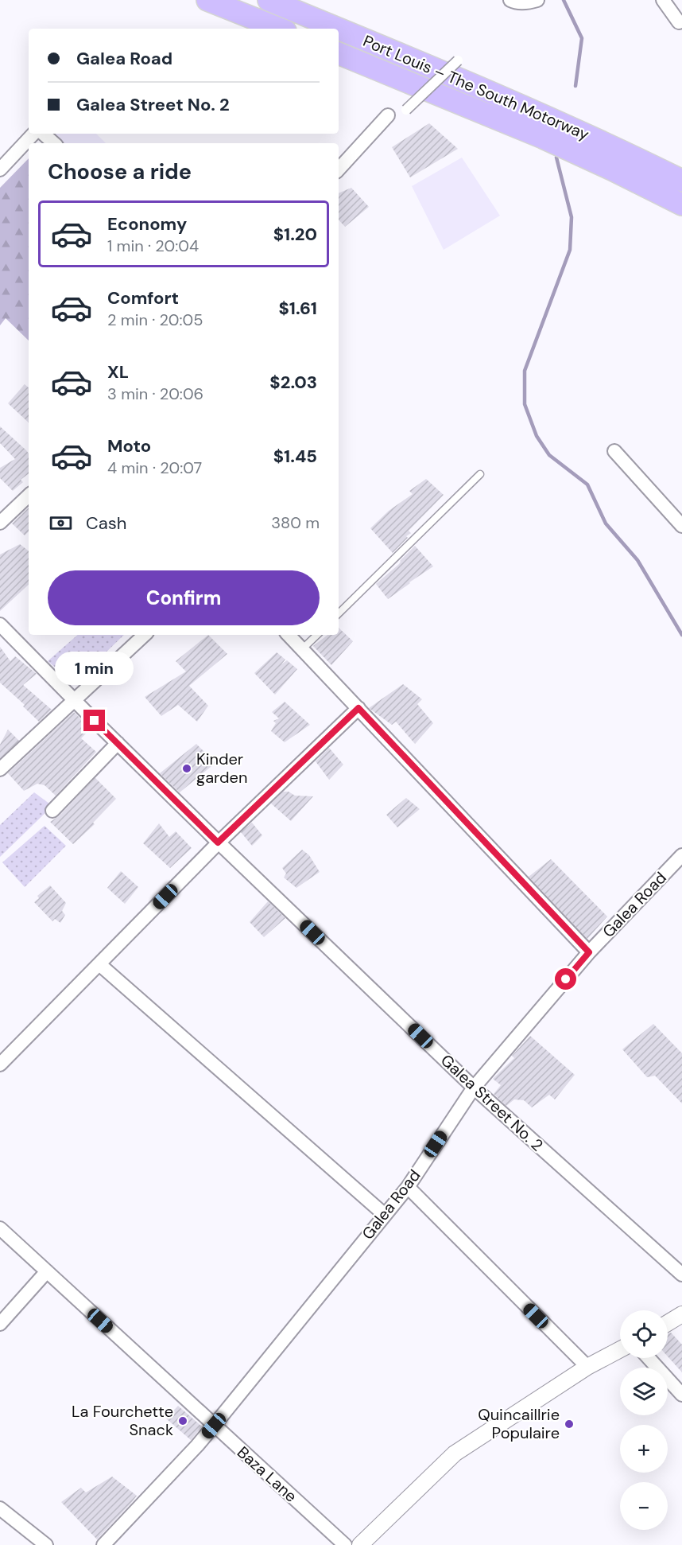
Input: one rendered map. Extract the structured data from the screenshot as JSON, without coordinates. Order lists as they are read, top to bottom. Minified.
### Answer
{"streets":{"highway":["Port Louis – The South Motorway"],"street":["Galea Road","Galea Street No. 2","Baza Lane"]},"crossings":[["Galea Road","Galea Street No. 2"],["Galea Road","Baza Lane"]],"places":["Kinder garden","La Fourchette Snack","Quincaillrie Populaire"],"page":{"banner":["Galea Road","Galea Street No. 2"],"heading":"Choose a ride","list":[{"name":"Economy","note":"1 min · 20:04","value":"$1.20"},{"name":"Comfort","note":"2 min · 20:05","value":"$1.61"},{"name":"XL","note":"3 min · 20:06","value":"$2.03"},{"name":"Moto","note":"4 min · 20:07","value":"$1.45"}],"pay":["Cash","380 m"],"buttons":"Confirm","bubble":"1 min","map_buttons":["+","−"]}}
